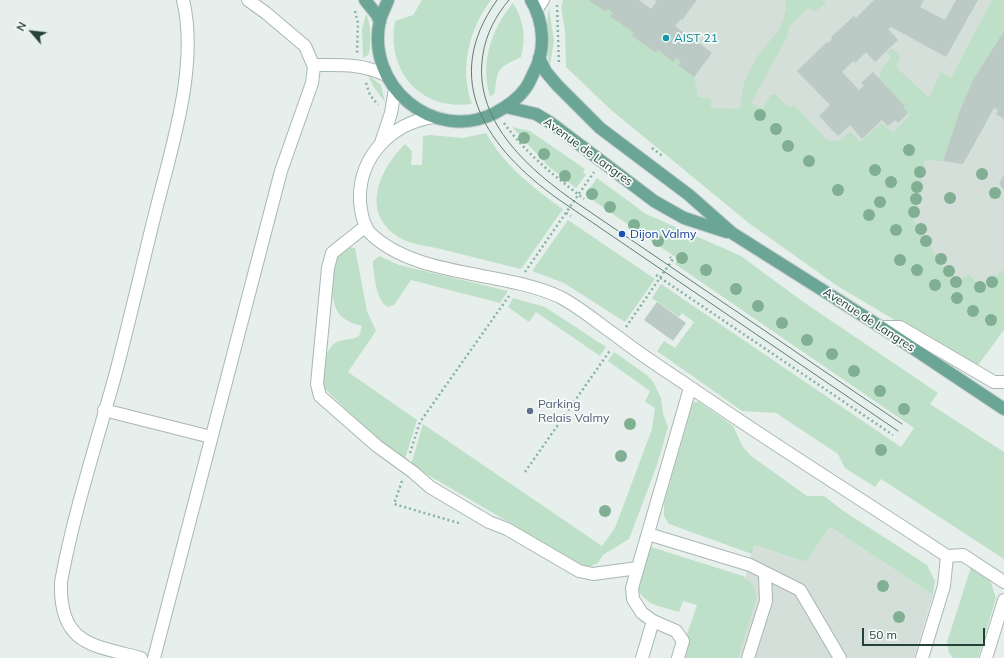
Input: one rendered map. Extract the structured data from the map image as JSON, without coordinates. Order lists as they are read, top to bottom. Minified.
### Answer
{"streets":{"main road":["Avenue de Langres"]},"places":["AIST 21","Dijon Valmy","Parking Relais Valmy"],"scale_bar":"50 m","north":"top left"}
